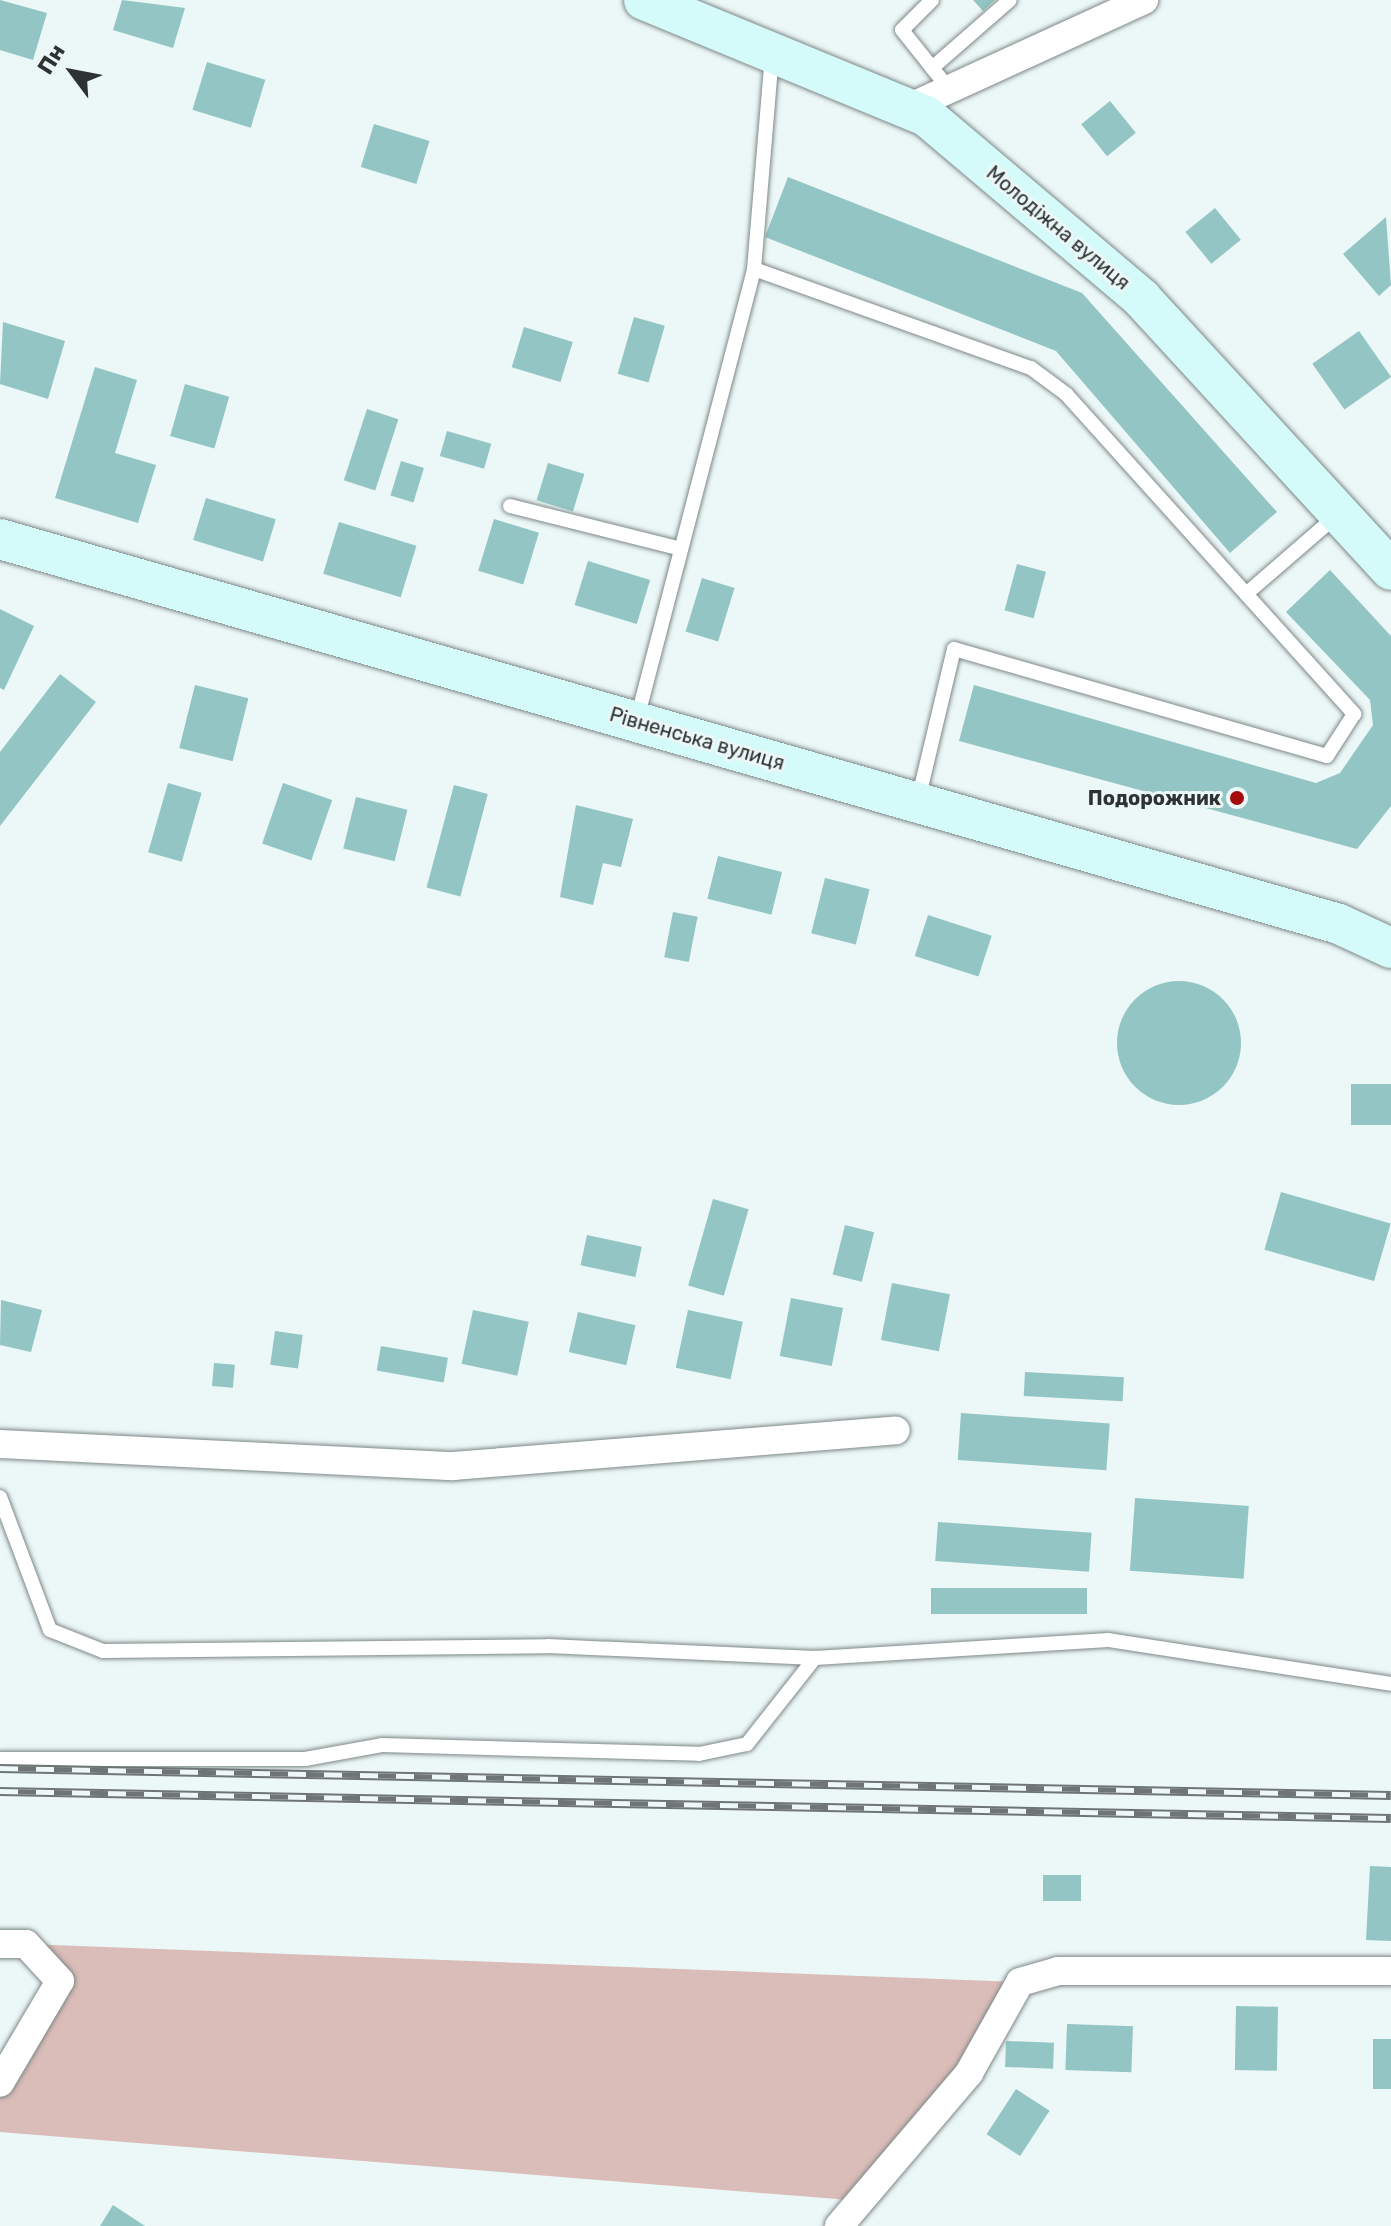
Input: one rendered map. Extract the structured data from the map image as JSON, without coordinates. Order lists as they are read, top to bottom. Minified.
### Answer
{"streets":{"main road":["Молодіжна вулиця","Рівненська вулиця"]},"places":["Подорожник"],"north":"top left"}
